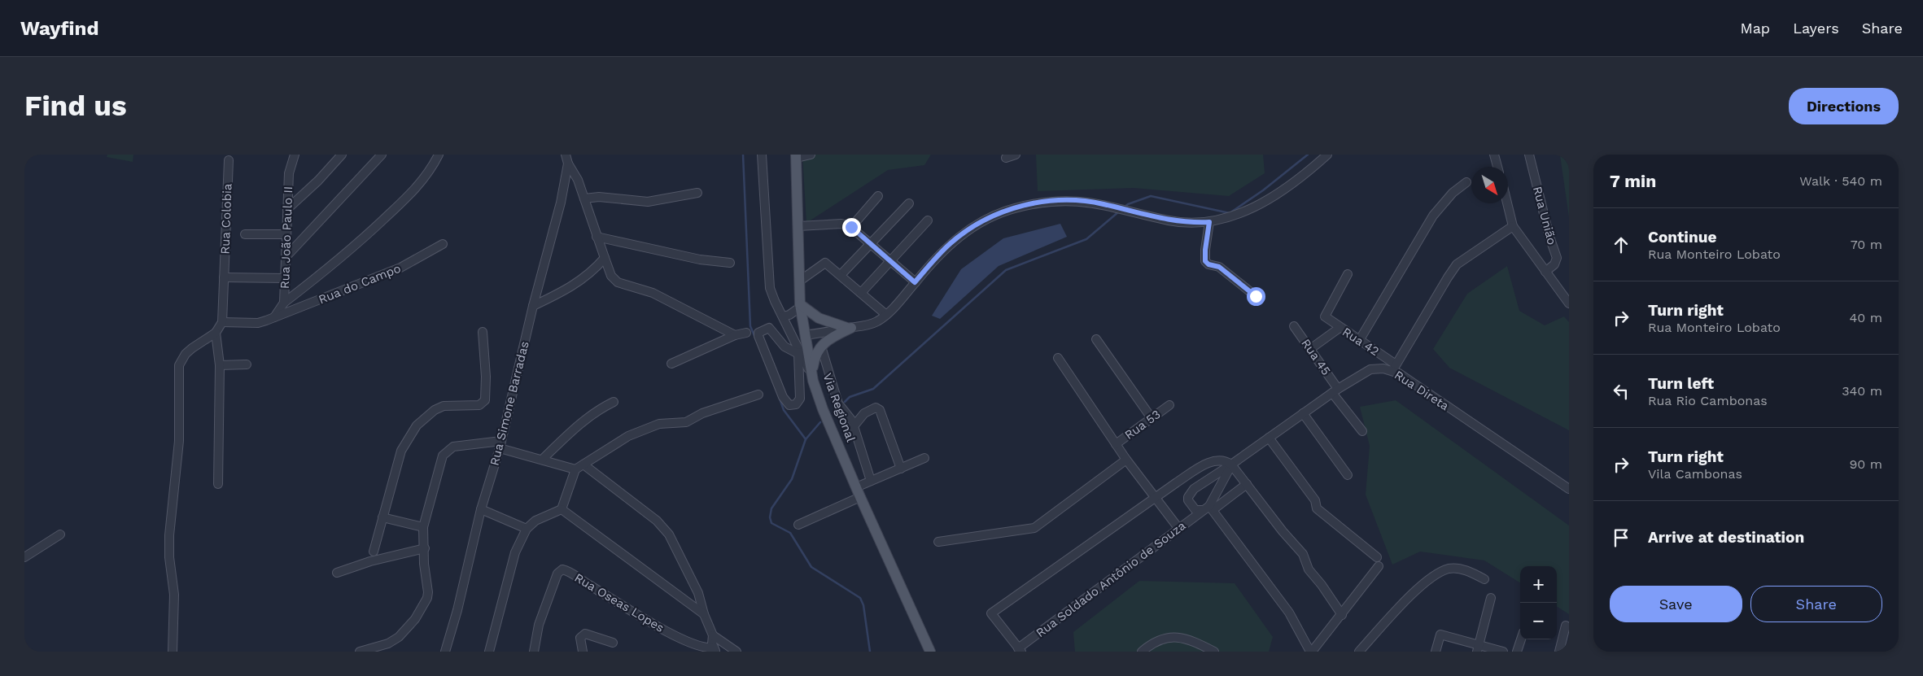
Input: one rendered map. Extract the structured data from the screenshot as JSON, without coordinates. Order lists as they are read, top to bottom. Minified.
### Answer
{"streets":{"main road":["Via Regional"],"street":["Rua União","Rua Colobia","Rua João Paulo II","Rua do Campo","Rua 42","Rua 45","Rua Direta","Rua Simone Barradas","Rua 53","Rua Soldado Antônio de Souza","Rua Oseas Lopes"]},"crossings":[["Rua Colobia","Rua do Campo"],["Rua João Paulo II","Rua do Campo"],["Rua 42","Rua Direta"],["Rua 45","Rua Direta"],["Rua Direta","Rua Soldado Antônio de Souza"]],"north":"bottom right","page":{"header":"Wayfind","nav":["Map","Layers","Share"],"buttons":["Directions",["Save","Share"]],"title":"Find us","heading":["7 min","Walk · 540 m"],"list":[["Continue","Rua Monteiro Lobato","70 m"],["Turn right","Rua Monteiro Lobato","40 m"],["Turn left","Rua Rio Cambonas","340 m"],["Turn right","Vila Cambonas","90 m"],"Arrive at destination"],"map_buttons":["+","−"]}}
